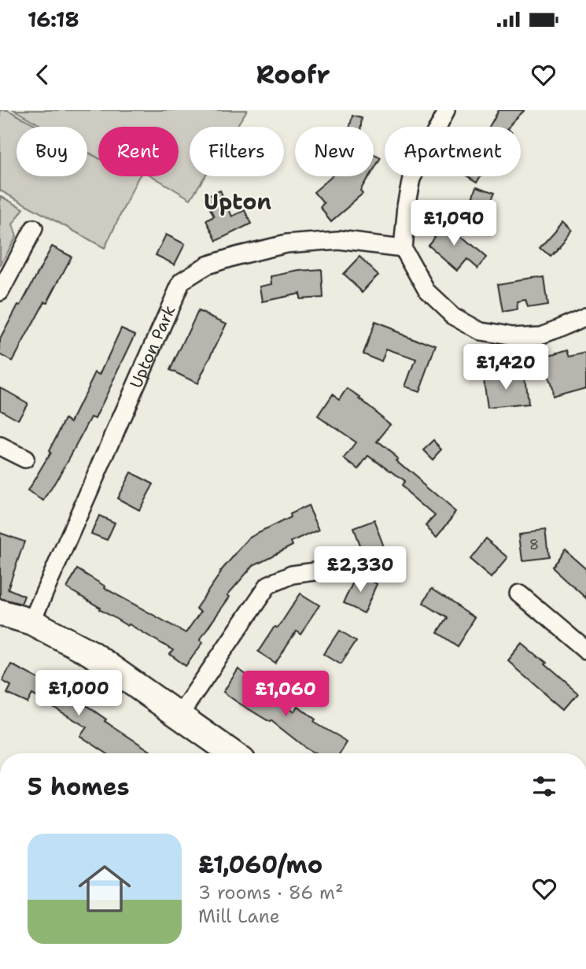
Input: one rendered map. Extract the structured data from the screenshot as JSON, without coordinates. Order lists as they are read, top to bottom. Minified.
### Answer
{"streets":{"street":["Upton Park"]},"districts":["Upton"],"house_numbers":["8"],"page":{"status":"16:18","header":"Roofr","chip":["Buy","Rent","Filters","New","Apartment"],"price":["£1,090","£1,420","£2,330","£1,000","£1,060"],"heading":"5 homes","list":[{"name":"£1,060/mo","note":"3 rooms · 86 m² · Mill Lane"}]}}
